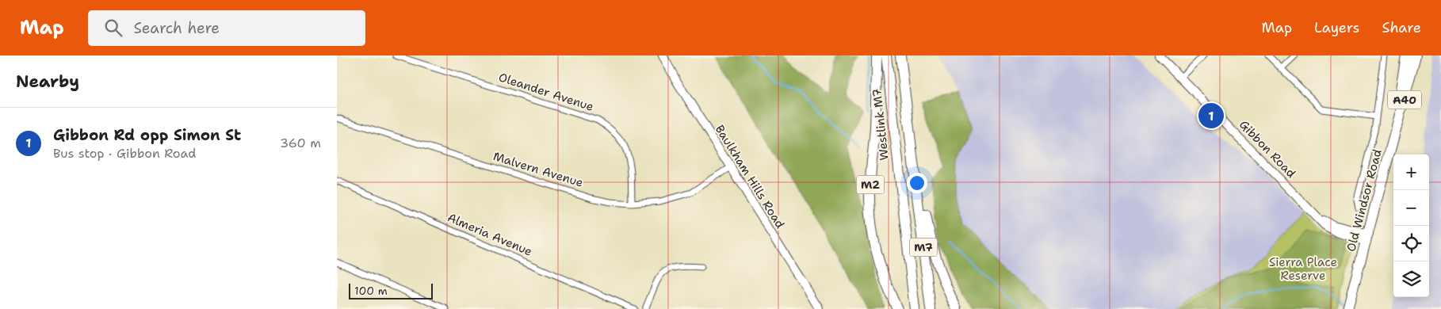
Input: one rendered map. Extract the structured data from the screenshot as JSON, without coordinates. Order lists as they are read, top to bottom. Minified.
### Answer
{"streets":{"highway":["A40","Westlink M7","M2","Old Windsor Road","M7"],"street":["Oleander Avenue","Gibbon Road","Malvern Avenue","Baulkham Hills Road","Almeria Avenue"]},"crossings":[["Oleander Avenue","Malvern Avenue"],["Gibbon Road","Old Windsor Road"],["Malvern Avenue","Baulkham Hills Road"]],"parks":["Sierra Place Reserve"],"scale_bar":"100 m","page":{"header":"Map","search":"Search here","nav":["Map","Layers","Share"],"heading":"Nearby","pins":"1","list":[{"mark":"1","name":"Gibbon Rd opp Simon St","note":"Bus stop · Gibbon Road","value":"360 m"}],"map_buttons":["+","−"],"scale":"100 m"}}
